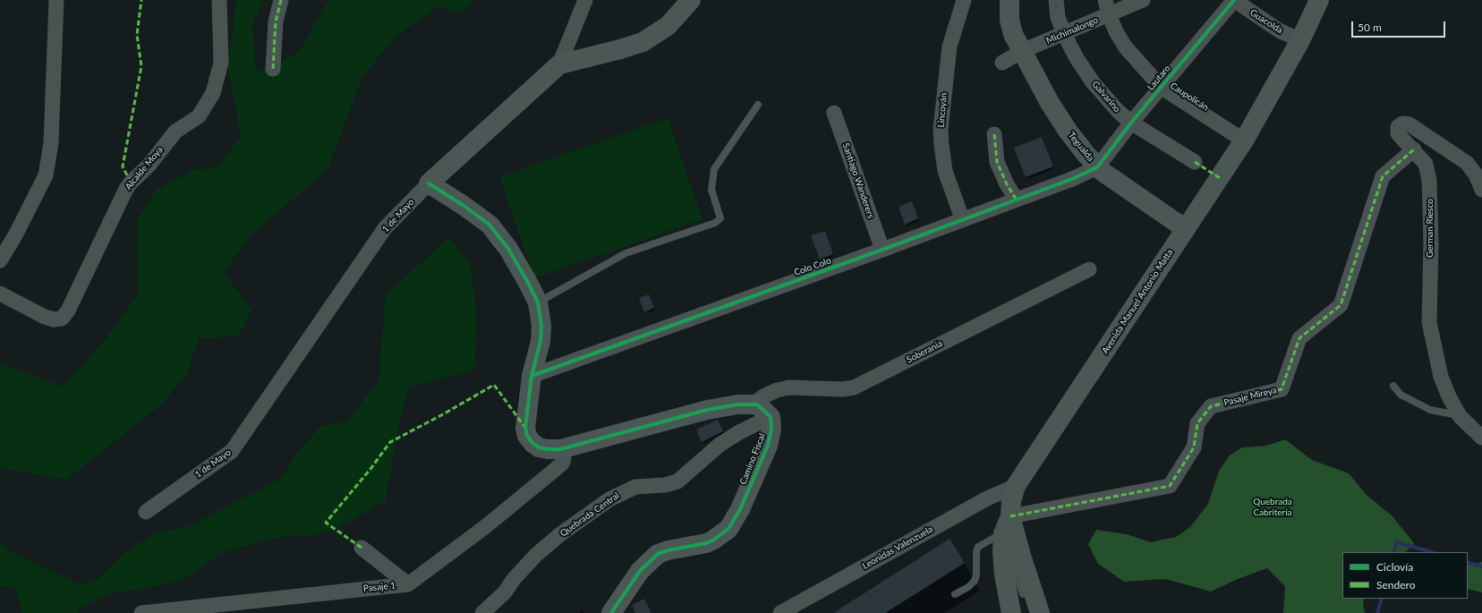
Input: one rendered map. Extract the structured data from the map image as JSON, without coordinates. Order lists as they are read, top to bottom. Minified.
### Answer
{"streets":{"street":["Guacolda","Michimalongo","Lautaro","Galvarino","Caupolicán","Lincoyán","Tegualda","Alcalde Moya","Santiago Wanderers","1 de Mayo","German Riesco","Colo Colo","Avenida Manuel Antonio Matta","Soberanía","Pasaje Mireya","Camino Fiscal","Quebrada Central","Leonidas Valenzuela","Pasaje 1"]},"crossings":[["Guacolda","Lautaro"],["Guacolda","Avenida Manuel Antonio Matta"],["Michimalongo","Galvarino"],["Michimalongo","Caupolicán"],["Michimalongo","Tegualda"],["Lautaro","Galvarino"],["Lautaro","Caupolicán"],["Lautaro","Tegualda"],["Lautaro","Colo Colo"],["Caupolicán","Avenida Manuel Antonio Matta"],["Lincoyán","Colo Colo"],["Tegualda","Colo Colo"],["Tegualda","Avenida Manuel Antonio Matta"],["Santiago Wanderers","Colo Colo"],["German Riesco","Pasaje Mireya"],["Avenida Manuel Antonio Matta","Pasaje Mireya"],["Avenida Manuel Antonio Matta","Leonidas Valenzuela"],["Camino Fiscal","Quebrada Central"]],"parks":["Quebrada Cabritería"],"legend":["Ciclovía","Sendero"],"scale_bar":"50 m"}
